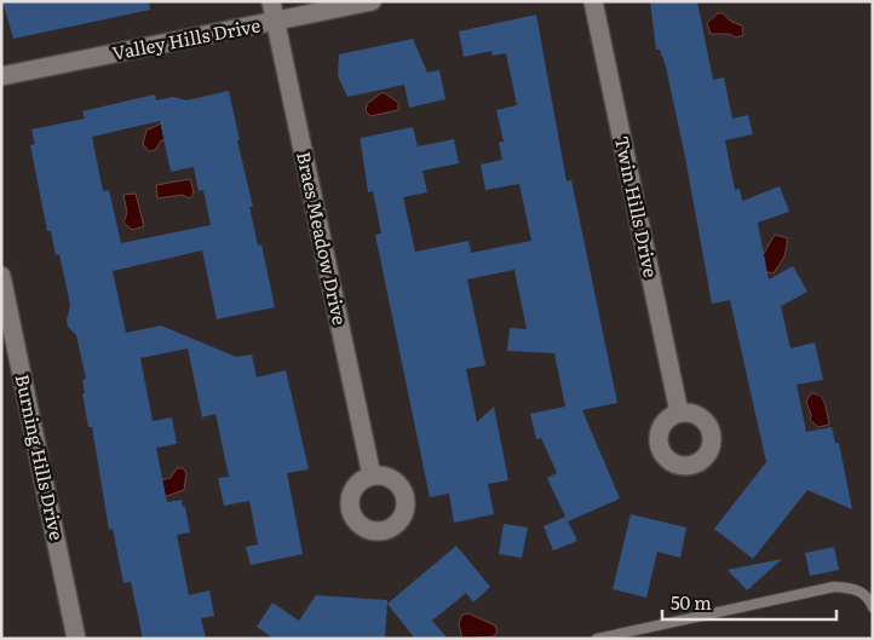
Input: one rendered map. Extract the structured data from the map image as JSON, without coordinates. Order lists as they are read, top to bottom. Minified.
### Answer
{"streets":{"street":["Valley Hills Drive","Twin Hills Drive","Braes Meadow Drive","Burning Hills Drive"]},"crossings":[["Valley Hills Drive","Braes Meadow Drive"]],"scale_bar":"50 m"}
